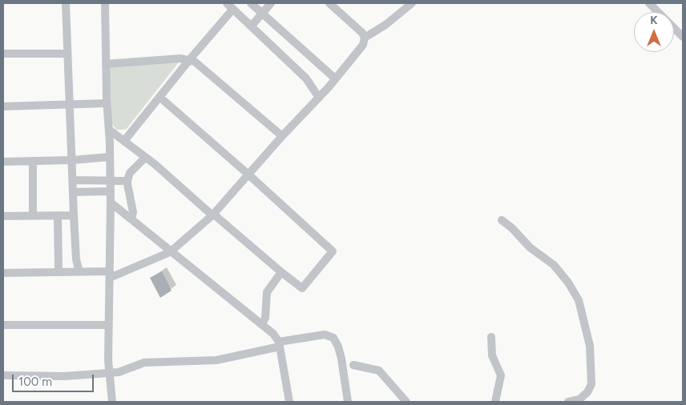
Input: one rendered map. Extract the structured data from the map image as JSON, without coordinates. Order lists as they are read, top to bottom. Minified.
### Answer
{"scale_bar":"100 m","north":"top"}
